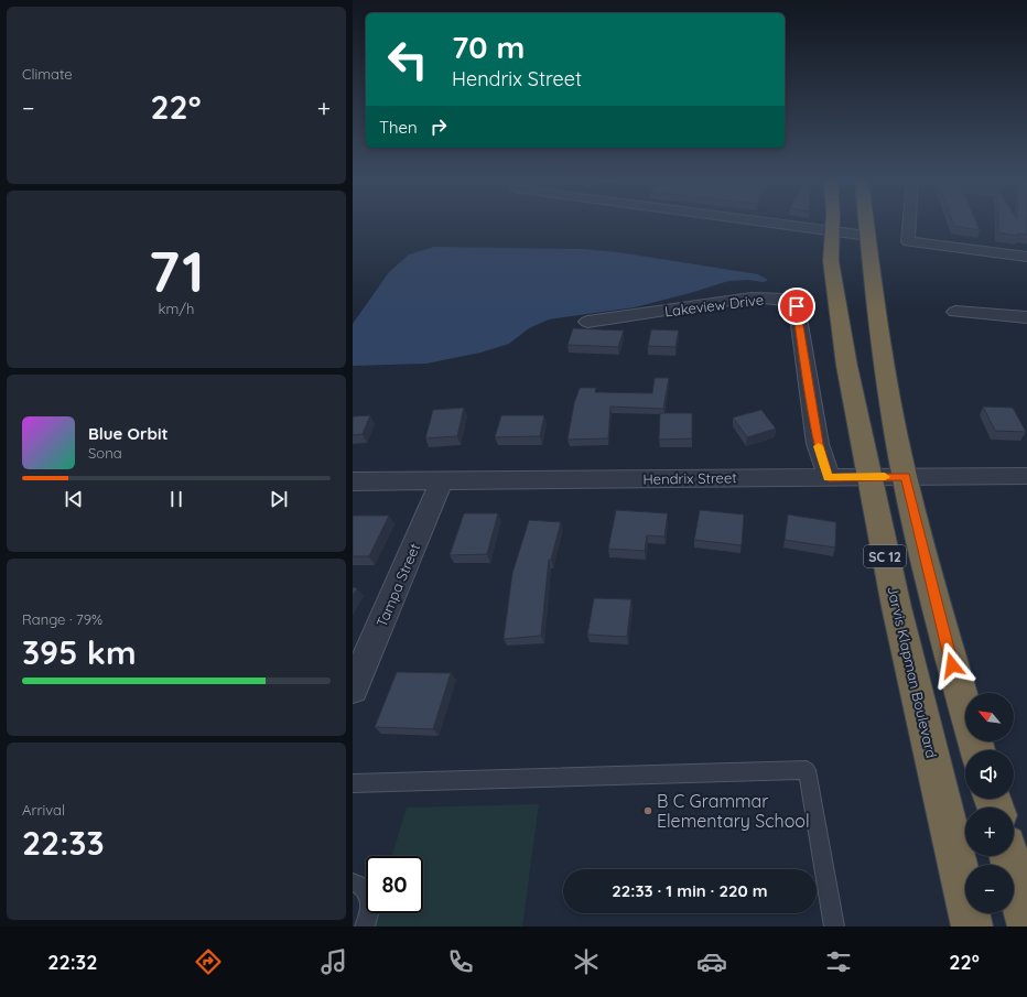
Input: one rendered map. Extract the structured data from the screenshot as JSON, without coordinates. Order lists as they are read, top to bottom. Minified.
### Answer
{"streets":{"highway":["SC 12","Jarvis Klapman Boulevard"],"street":["Lakeview Drive","Hendrix Street","Tampa Street"]},"crossings":[["Lakeview Drive","Hendrix Street"],["Hendrix Street","SC 12"],["Hendrix Street","Tampa Street"],["Hendrix Street","Jarvis Klapman Boulevard"]],"places":["B C Grammar Elementary School"],"north":"top left","page":{"tile":["Climate",["71","km/h"],["Range · 79%","395 km"],["Arrival","22:33"]],"turn":["70 m","Hendrix Street"],"heat":["−","22°","+"],"then":"Then","song":["Blue Orbit","Sona"],"map_buttons":["+","−"],"limit":"80","trip":"22:33 · 1 min · 220 m","tabs":["22:32","22°"]}}
